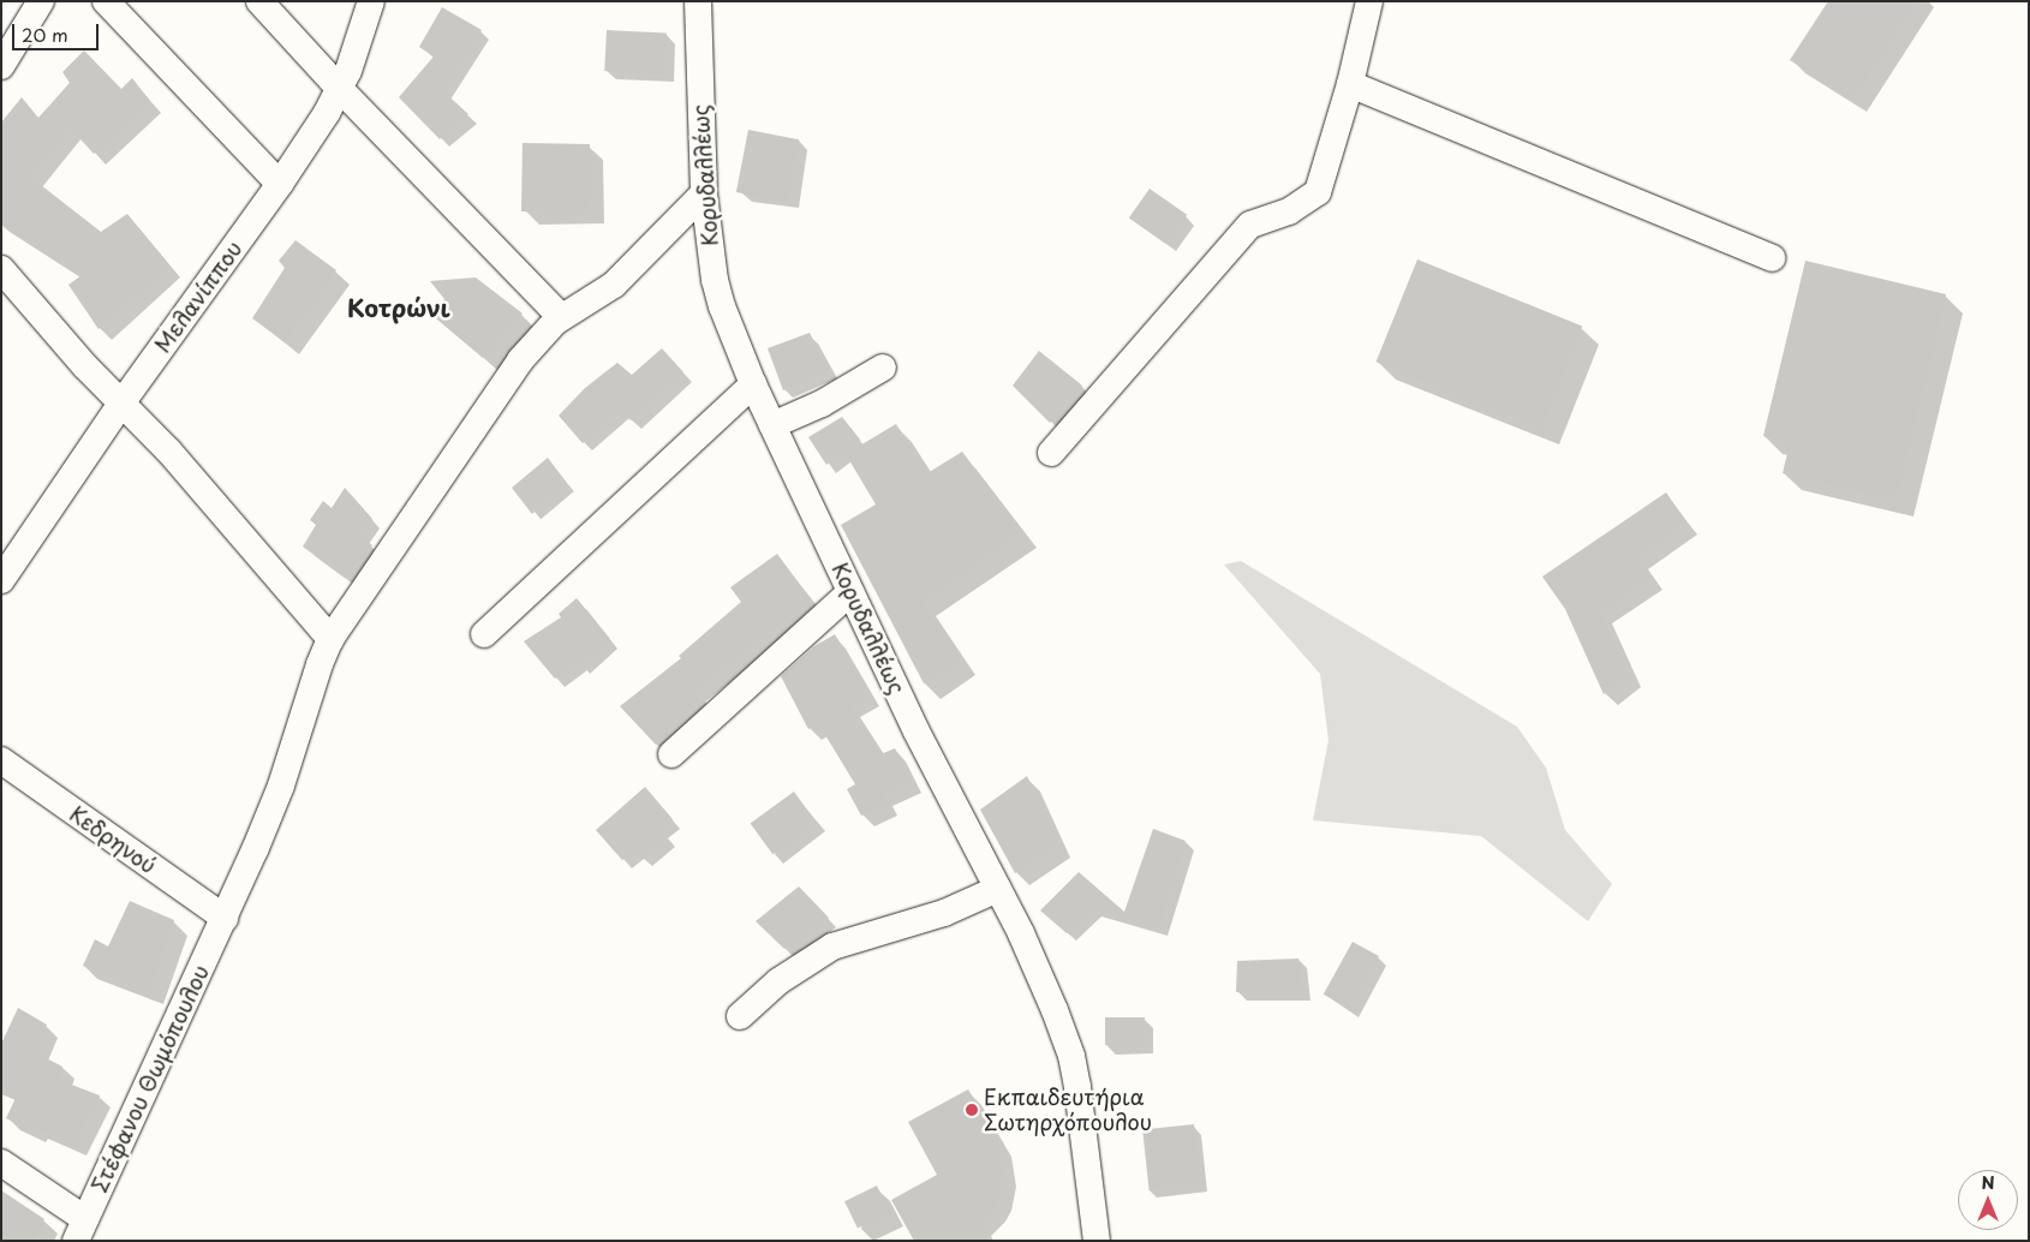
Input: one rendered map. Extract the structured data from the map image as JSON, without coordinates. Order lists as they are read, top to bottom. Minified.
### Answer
{"streets":{"street":["Κορυδαλλέως","Μελανίππου","Κεδρηνού","Στέφανου Θωμόπουλου"]},"crossings":[["Κορυδαλλέως","Στέφανου Θωμόπουλου"],["Κεδρηνού","Στέφανου Θωμόπουλου"]],"districts":["Κοτρώνι"],"places":["Εκπαιδευτήρια Σωτηρχόπουλου"],"scale_bar":"20 m","north":"top"}
